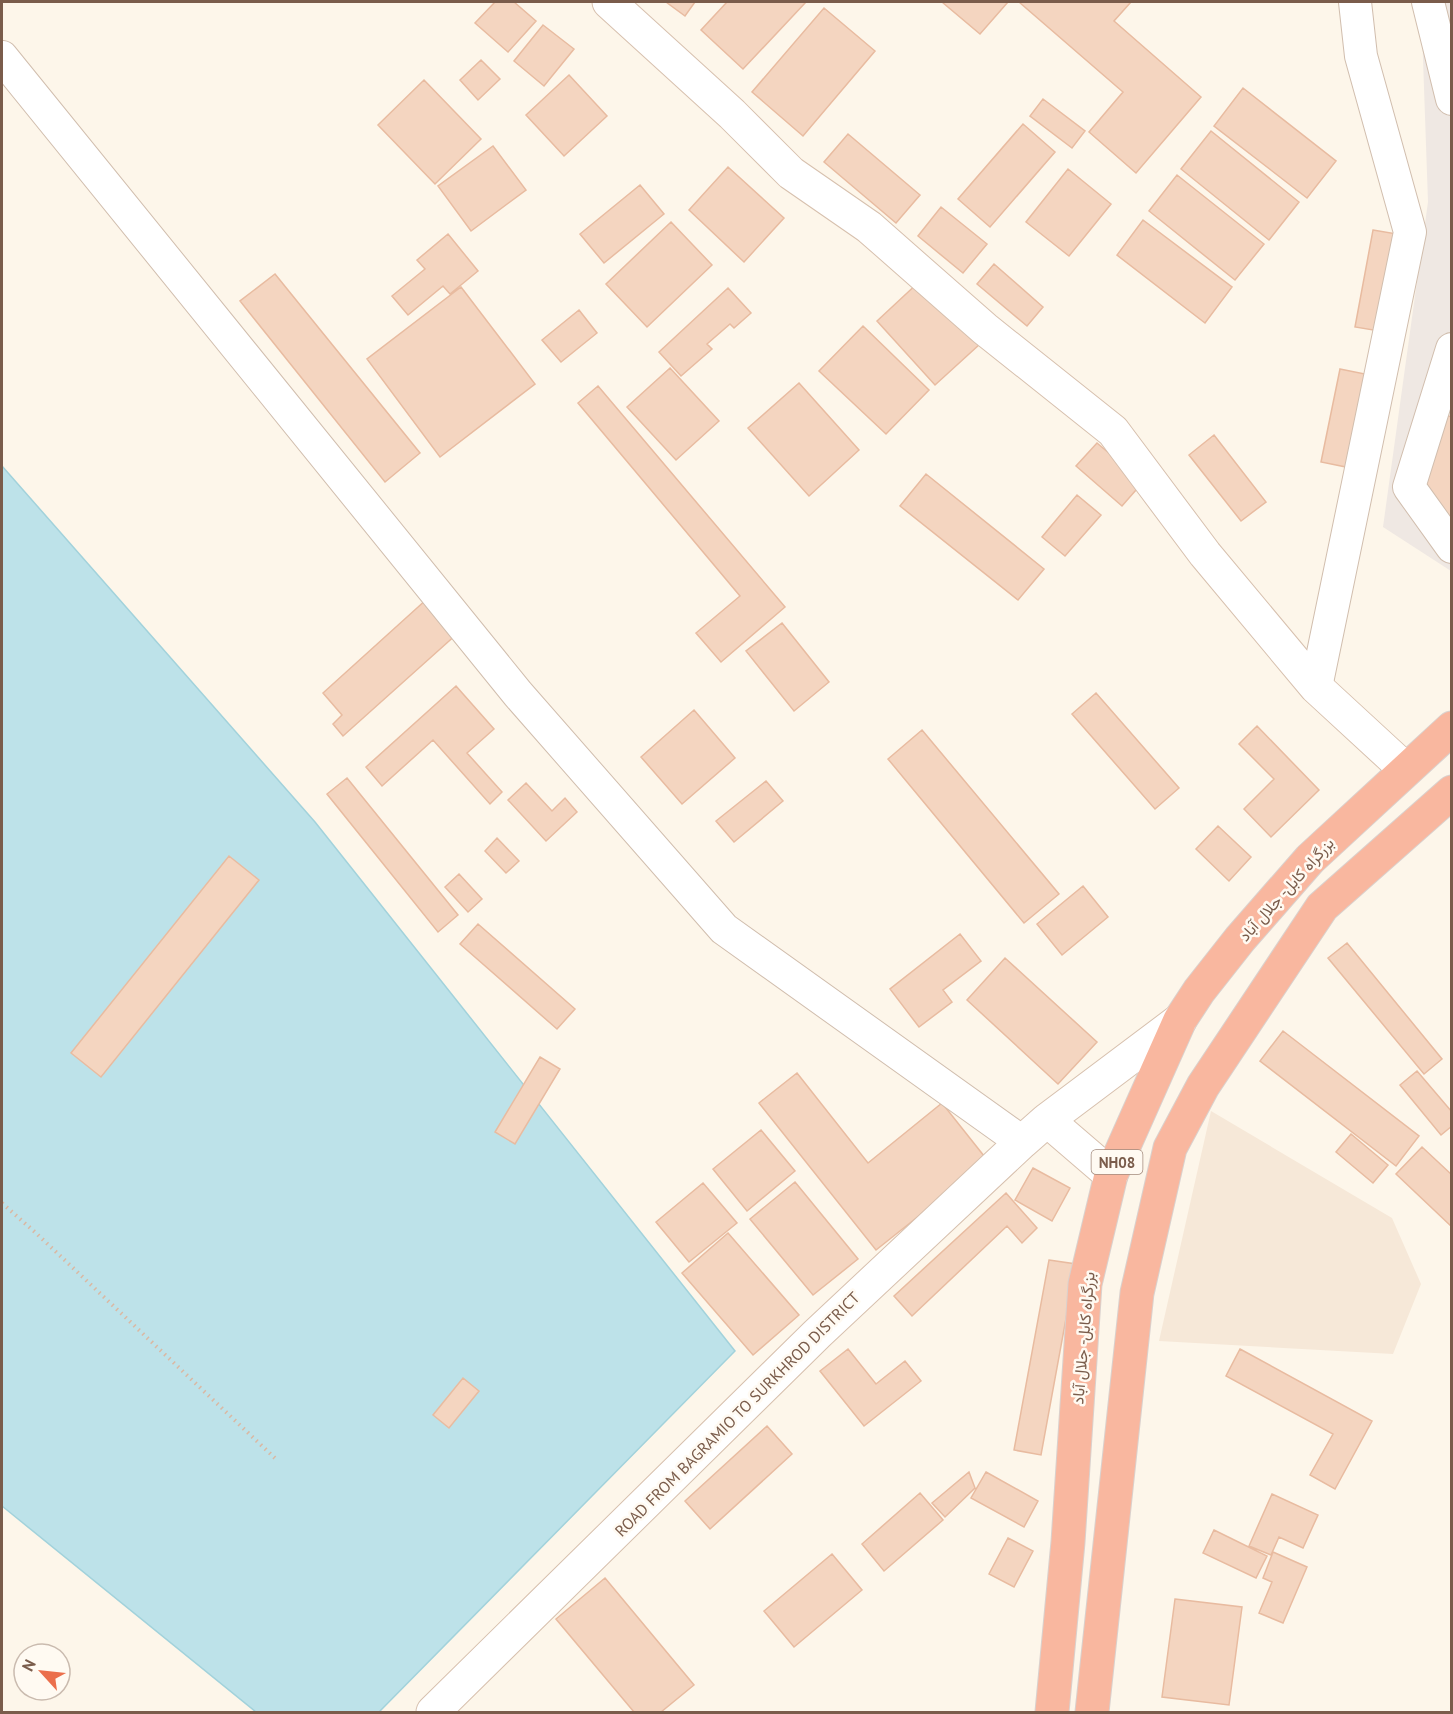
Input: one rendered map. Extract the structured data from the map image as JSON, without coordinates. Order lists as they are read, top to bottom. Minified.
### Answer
{"streets":{"highway":["بزرگراه کابل- جلال آباد","NH08"],"street":["ROAD FROM BAGRAMIO TO SURKHROD DISTRICT"]},"crossings":[["بزرگراه کابل- جلال آباد","ROAD FROM BAGRAMIO TO SURKHROD DISTRICT"]],"north":"top left"}
